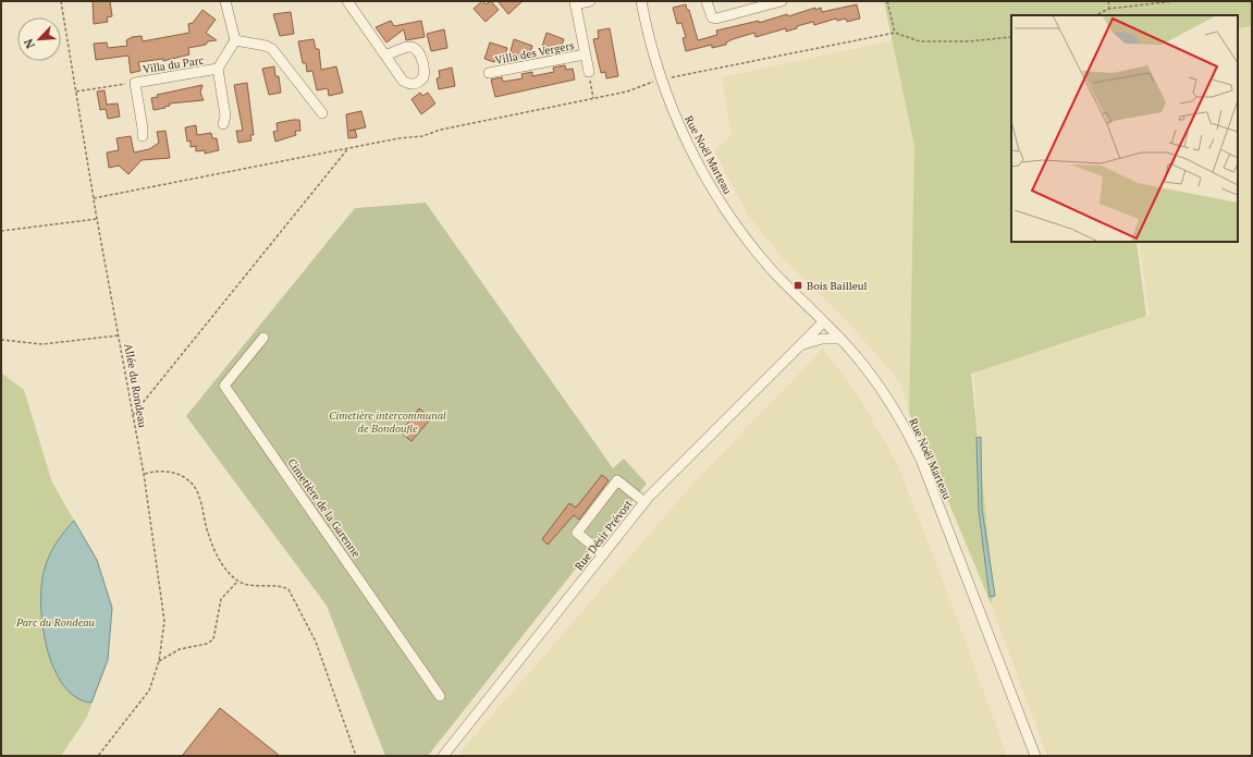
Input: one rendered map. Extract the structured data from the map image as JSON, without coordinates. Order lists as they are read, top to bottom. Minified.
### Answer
{"streets":{"street":["Villa des Vergers","Villa du Parc","Rue Noël Marteau","Cimetière de la Garenne","Rue Désir Prévost"],"path":["Allée du Rondeau"]},"crossings":[["Rue Noël Marteau","Rue Désir Prévost"]],"parks":["Cimetière intercommunal de Bondoufle","Parc du Rondeau"],"places":{"transit":["Bois Bailleul"]},"north":"bottom left"}
